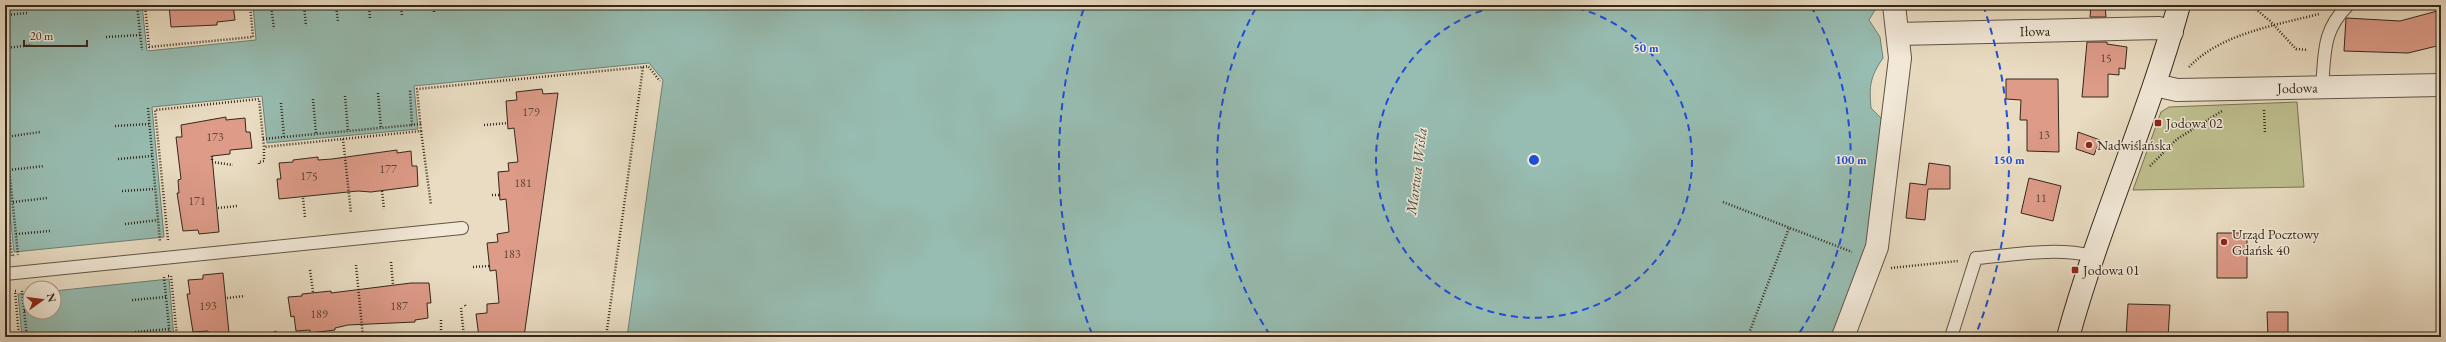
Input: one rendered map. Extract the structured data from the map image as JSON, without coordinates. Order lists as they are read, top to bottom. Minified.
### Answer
{"streets":{"street":["Iłowa","Jodowa"]},"water":["Martwa Wisła"],"places":{"transit":["Jodowa 02","Jodowa 01"],"other":["Nadwiślańska","Urząd Pocztowy Gdańsk 40"]},"house_numbers":["15","179","13","173","177","175","181","11","171","183","193","187","189"],"scale_bar":"20 m","north":"right","rings":["50 m","100 m","150 m"]}
